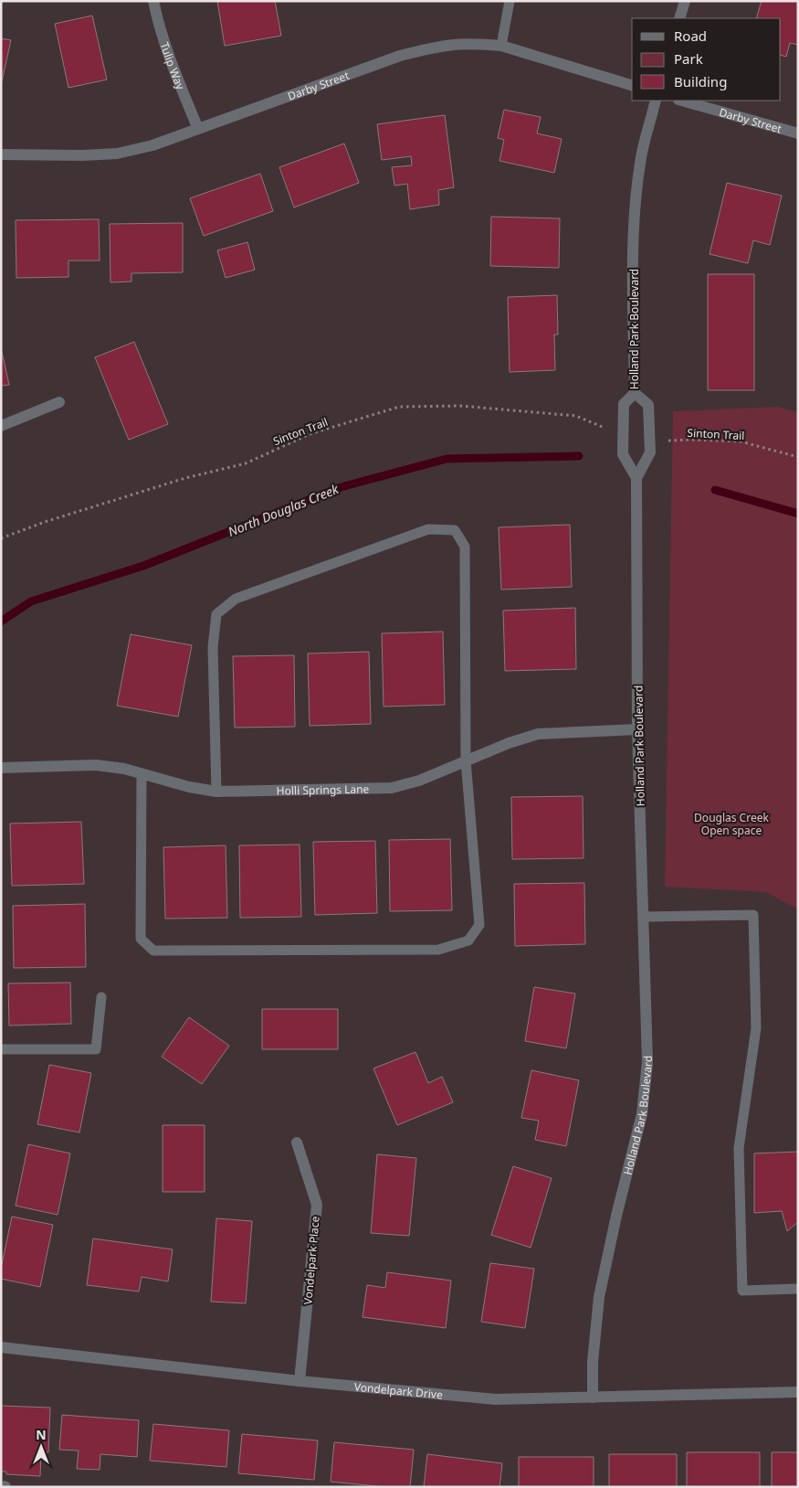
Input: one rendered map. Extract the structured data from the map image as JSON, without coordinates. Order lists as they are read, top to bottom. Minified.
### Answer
{"streets":{"street":["Tulip Way","Darby Street","Holland Park Boulevard","Holli Springs Lane","Vondelpark Place","Vondelpark Drive"],"path":["Sinton Trail"]},"crossings":[["Tulip Way","Darby Street"],["Holland Park Boulevard","Holli Springs Lane"],["Holland Park Boulevard","Vondelpark Drive"],["Vondelpark Place","Vondelpark Drive"]],"water":["North Douglas Creek"],"parks":["Douglas Creek Open space"],"legend":["Road","Park","Building"],"north":"top"}
